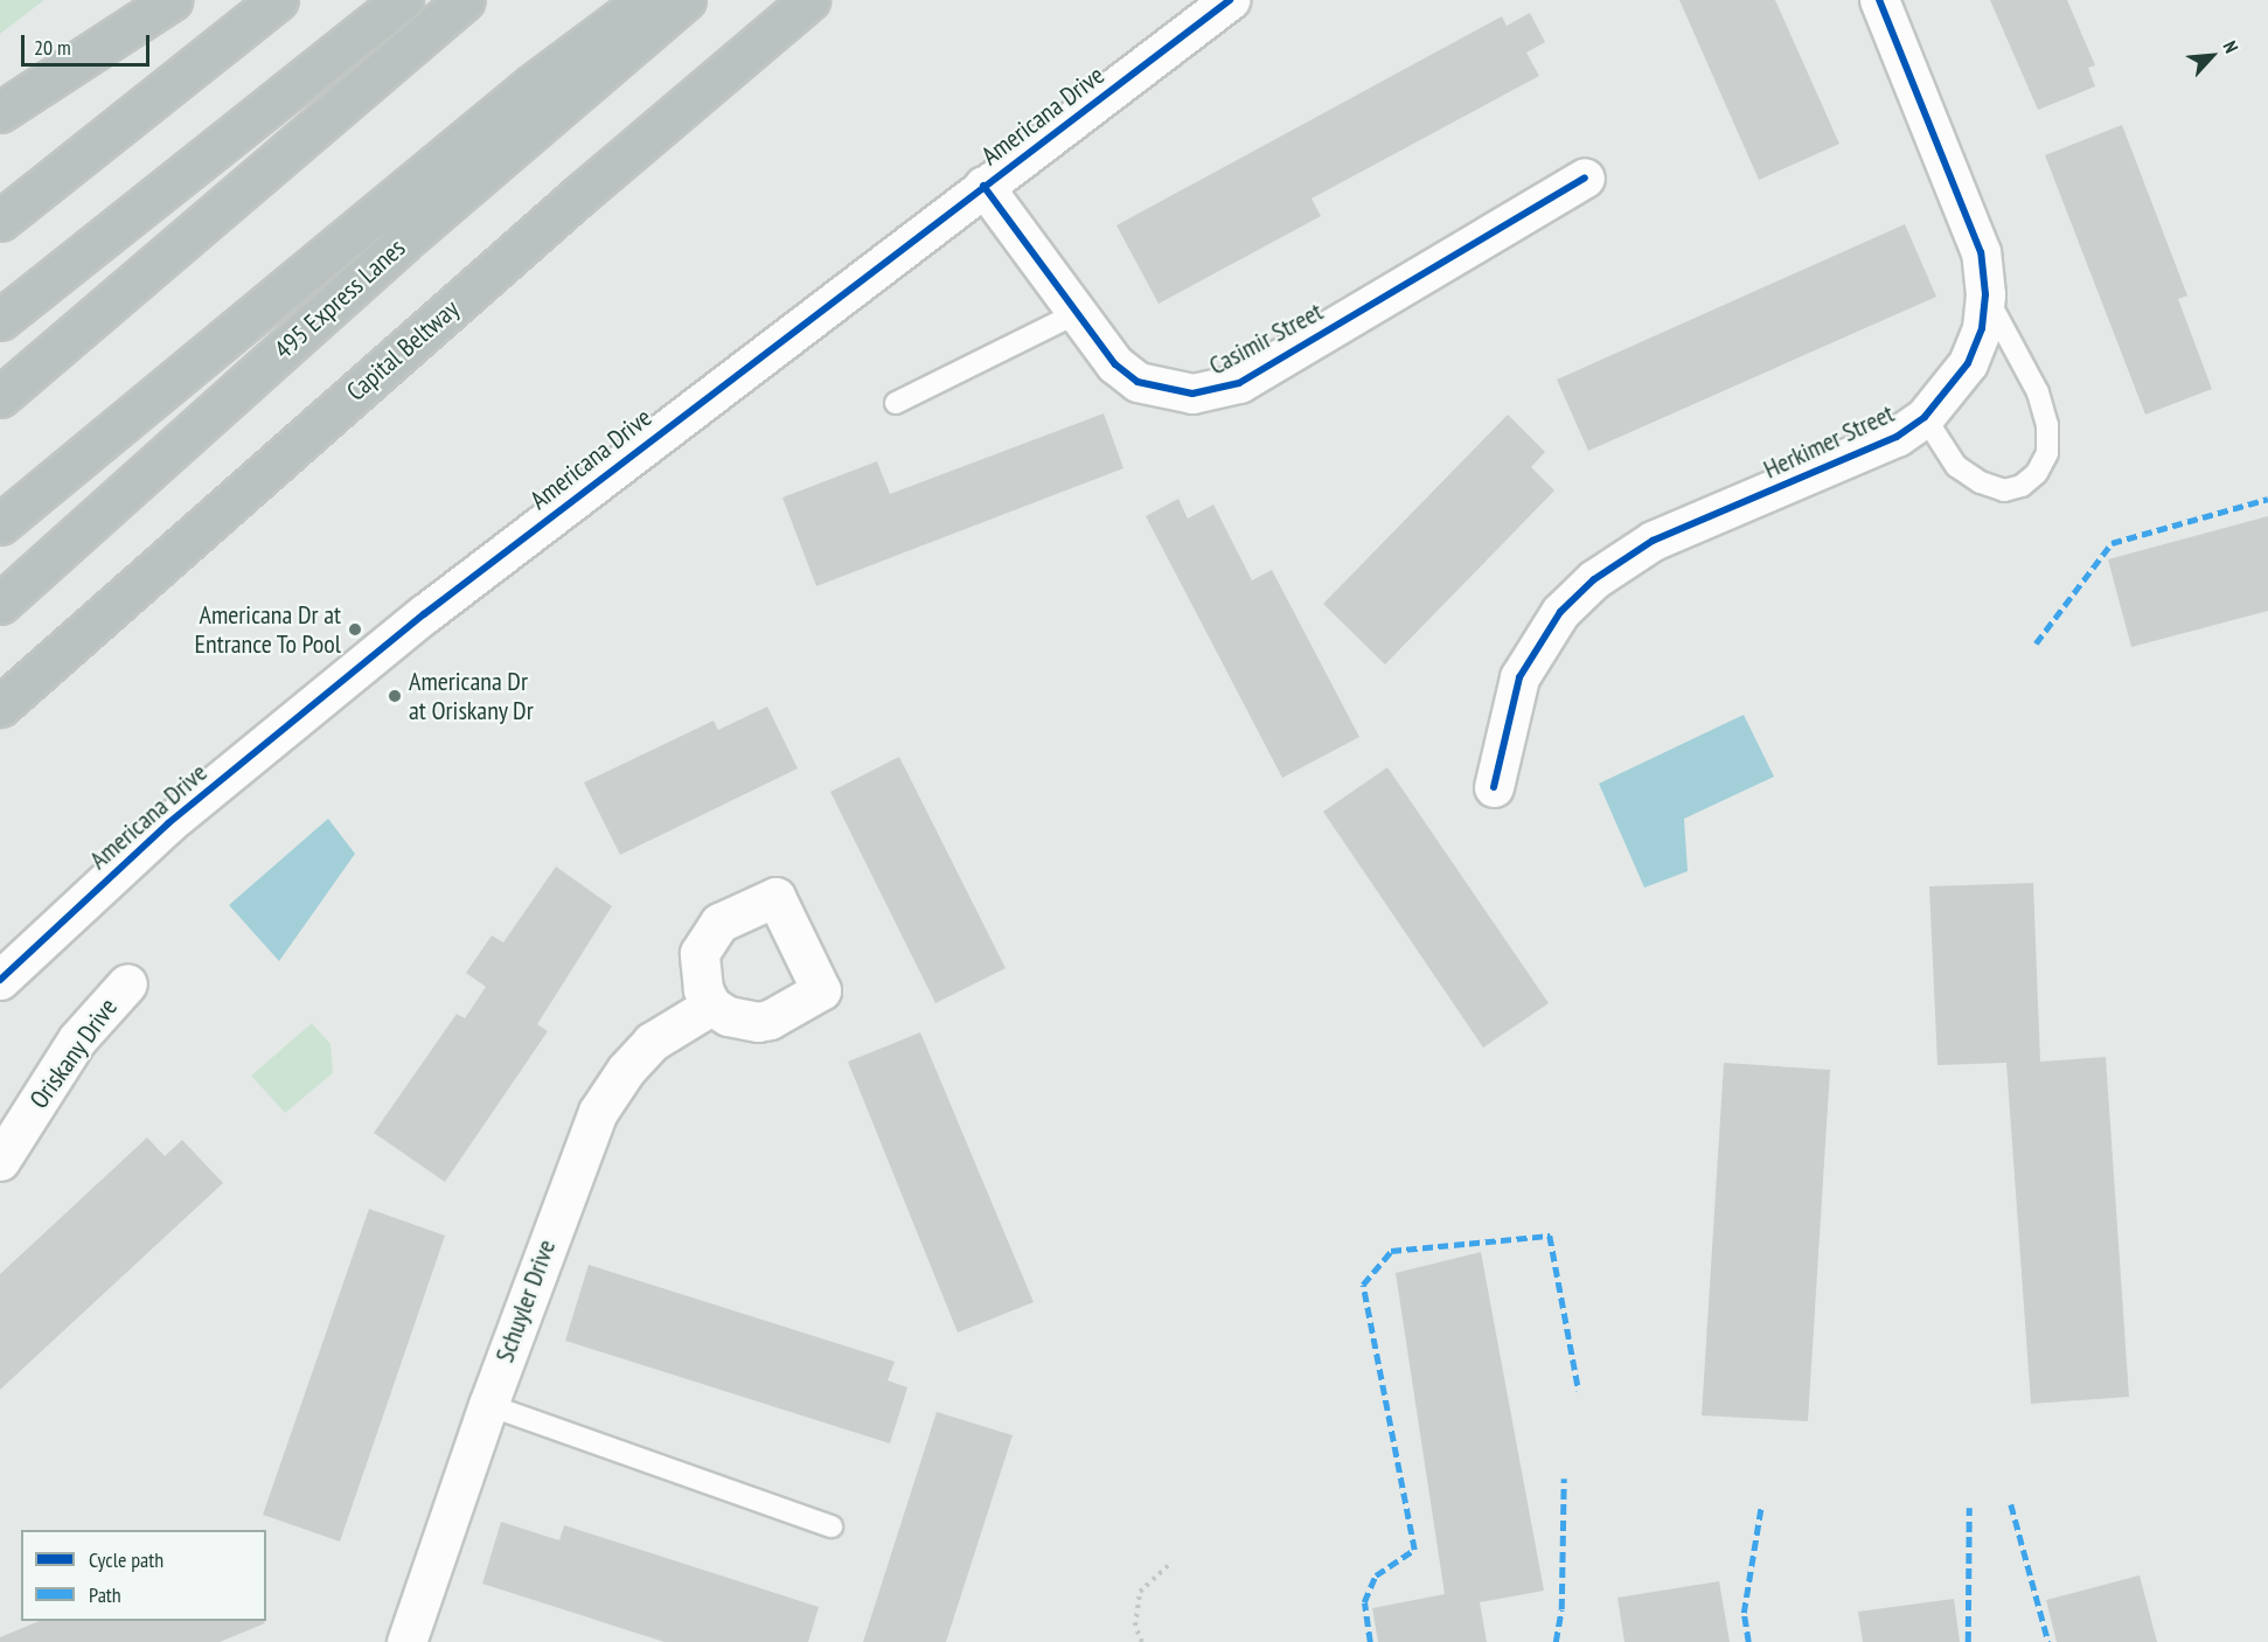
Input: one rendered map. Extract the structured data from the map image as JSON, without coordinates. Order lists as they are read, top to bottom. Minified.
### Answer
{"streets":{"highway":["495 Express Lanes","Capital Beltway"],"street":["Americana Drive","Casimir Street","Herkimer Street","Oriskany Drive","Schuyler Drive"]},"crossings":[["Americana Drive","Casimir Street"]],"places":["Americana Dr at Entrance To Pool","Americana Dr at Oriskany Dr"],"legend":["Cycle path","Path"],"scale_bar":"20 m","north":"top right"}
